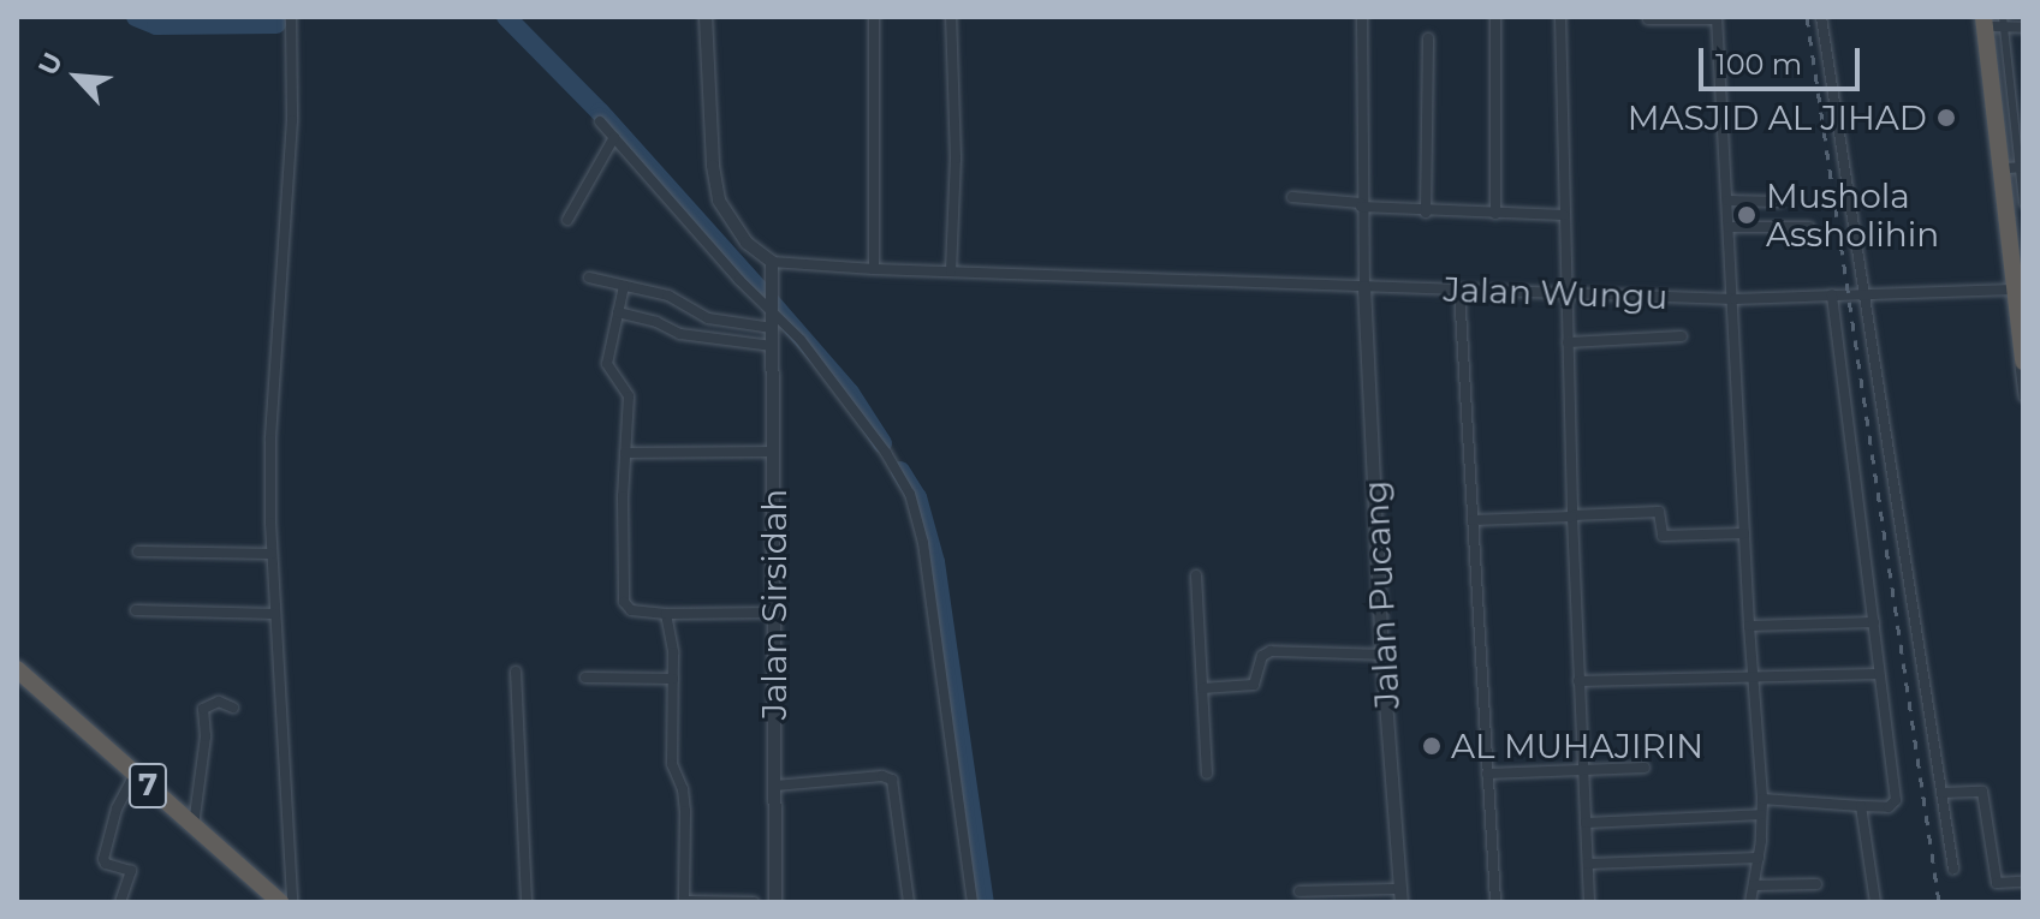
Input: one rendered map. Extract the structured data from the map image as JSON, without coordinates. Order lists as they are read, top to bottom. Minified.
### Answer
{"streets":{"highway":["7"],"street":["Jalan Wungu","Jalan Pucang","Jalan Sirsidah"]},"crossings":[["Jalan Wungu","Jalan Pucang"],["Jalan Wungu","Jalan Sirsidah"]],"places":["MASJID AL JIHAD","Mushola Assholihin","AL MUHAJIRIN"],"scale_bar":"100 m","north":"top left"}
